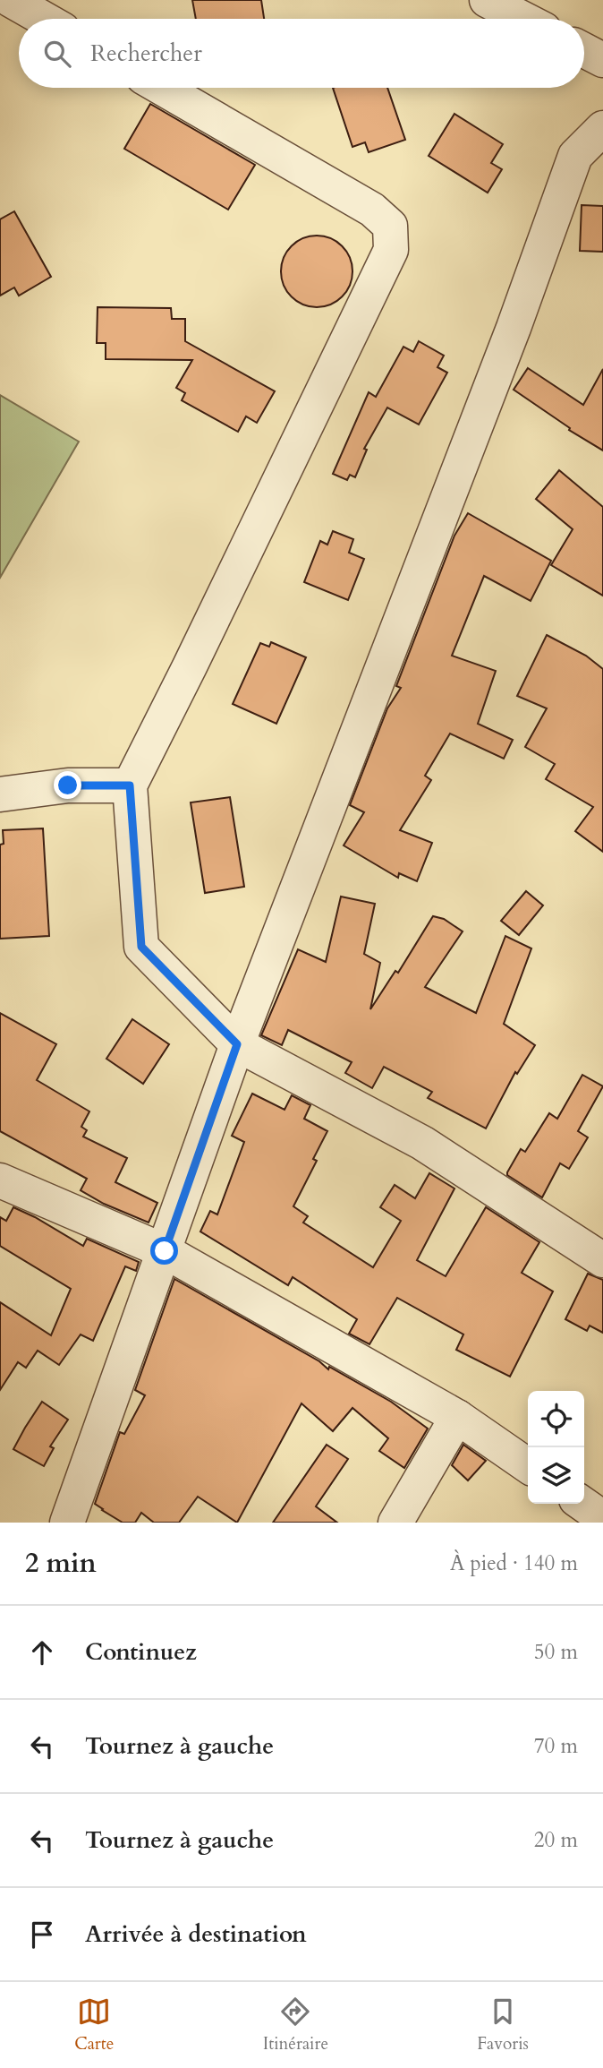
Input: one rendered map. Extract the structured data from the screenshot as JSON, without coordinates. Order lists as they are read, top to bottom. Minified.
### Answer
{"page":{"search":"Rechercher","heading":["2 min","À pied · 140 m"],"list":[["Continuez","50 m"],["Tournez à gauche","70 m"],["Tournez à gauche","20 m"],"Arrivée à destination"],"nav":["Carte","Itinéraire","Favoris"]}}
